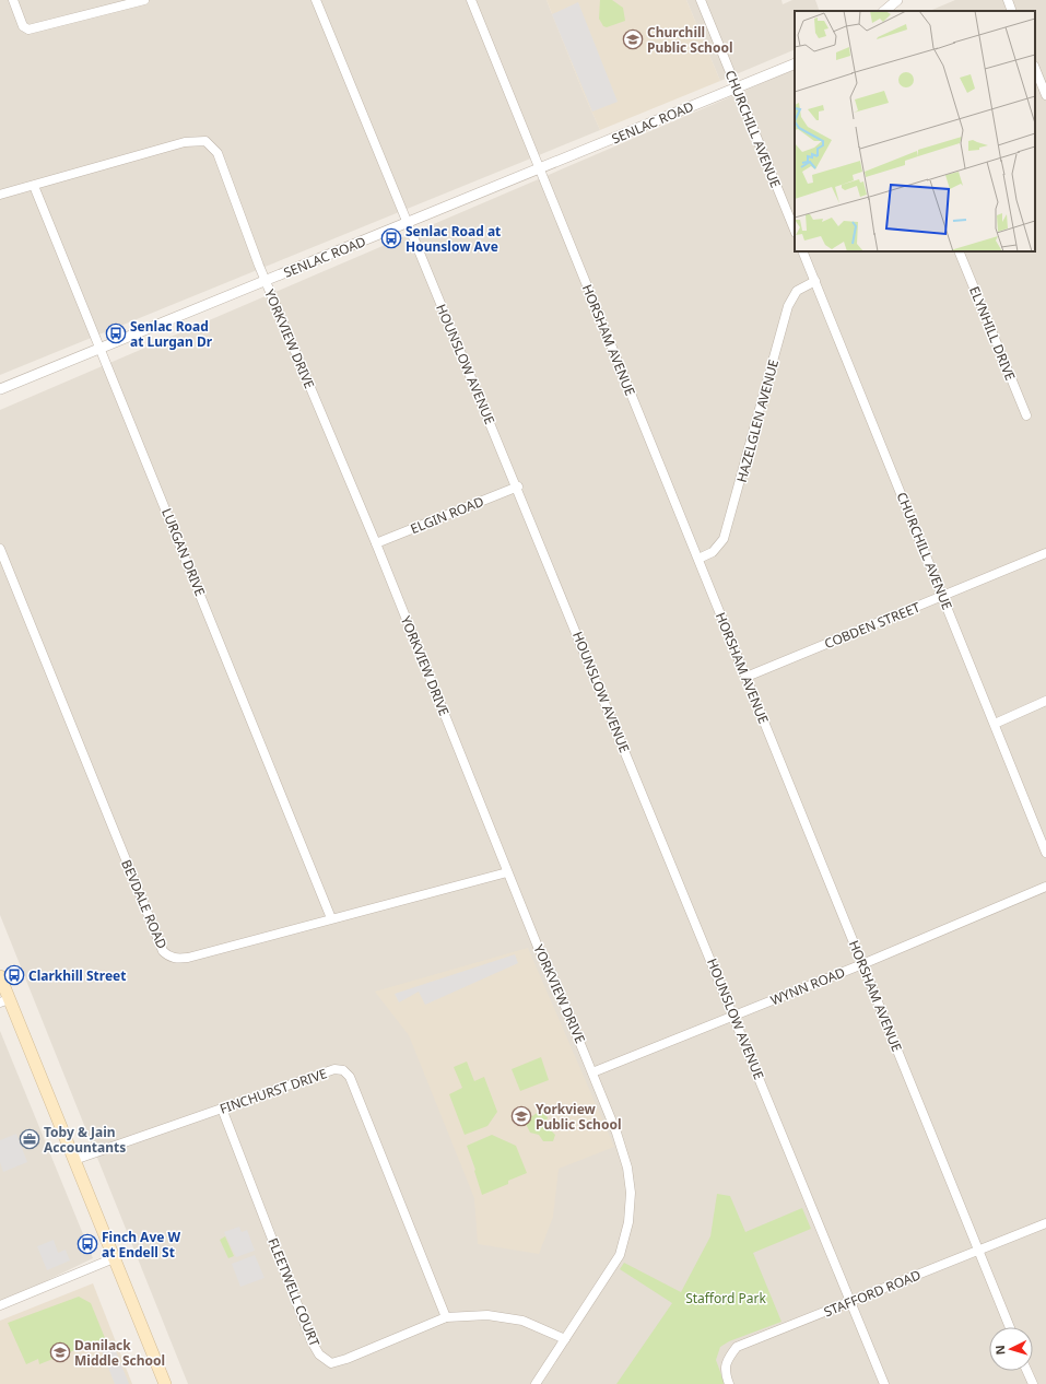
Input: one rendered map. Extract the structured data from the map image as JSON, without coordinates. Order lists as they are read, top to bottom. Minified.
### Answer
{"streets":{"street":["SENLAC ROAD","CHURCHILL AVENUE","ELYNHILL DRIVE","YORKVIEW DRIVE","HORSHAM AVENUE","HOUNSLOW AVENUE","HAZELGLEN AVENUE","ELGIN ROAD","LURGAN DRIVE","COBDEN STREET","BEVDALE ROAD","WYNN ROAD","FINCHURST DRIVE","FLEETWELL COURT","STAFFORD ROAD"]},"crossings":[["SENLAC ROAD","CHURCHILL AVENUE"],["SENLAC ROAD","YORKVIEW DRIVE"],["SENLAC ROAD","HORSHAM AVENUE"],["SENLAC ROAD","HOUNSLOW AVENUE"],["SENLAC ROAD","LURGAN DRIVE"],["CHURCHILL AVENUE","HAZELGLEN AVENUE"],["CHURCHILL AVENUE","COBDEN STREET"],["YORKVIEW DRIVE","ELGIN ROAD"],["YORKVIEW DRIVE","LURGAN DRIVE"],["YORKVIEW DRIVE","BEVDALE ROAD"],["YORKVIEW DRIVE","WYNN ROAD"],["YORKVIEW DRIVE","FLEETWELL COURT"],["HORSHAM AVENUE","HAZELGLEN AVENUE"],["HORSHAM AVENUE","COBDEN STREET"],["HORSHAM AVENUE","WYNN ROAD"],["HORSHAM AVENUE","STAFFORD ROAD"],["HOUNSLOW AVENUE","ELGIN ROAD"],["HOUNSLOW AVENUE","WYNN ROAD"],["HOUNSLOW AVENUE","STAFFORD ROAD"],["LURGAN DRIVE","BEVDALE ROAD"],["FINCHURST DRIVE","FLEETWELL COURT"]],"parks":["Stafford Park"],"places":{"school or university":["Churchill Public School","Yorkview Public School","Danilack Middle School"],"bus stop":["Senlac Road at Hounslow Ave","Senlac Road at Lurgan Dr","Clarkhill Street","Finch Ave W at Endell St"],"office":["Toby & Jain Accountants"]},"north":"left"}
